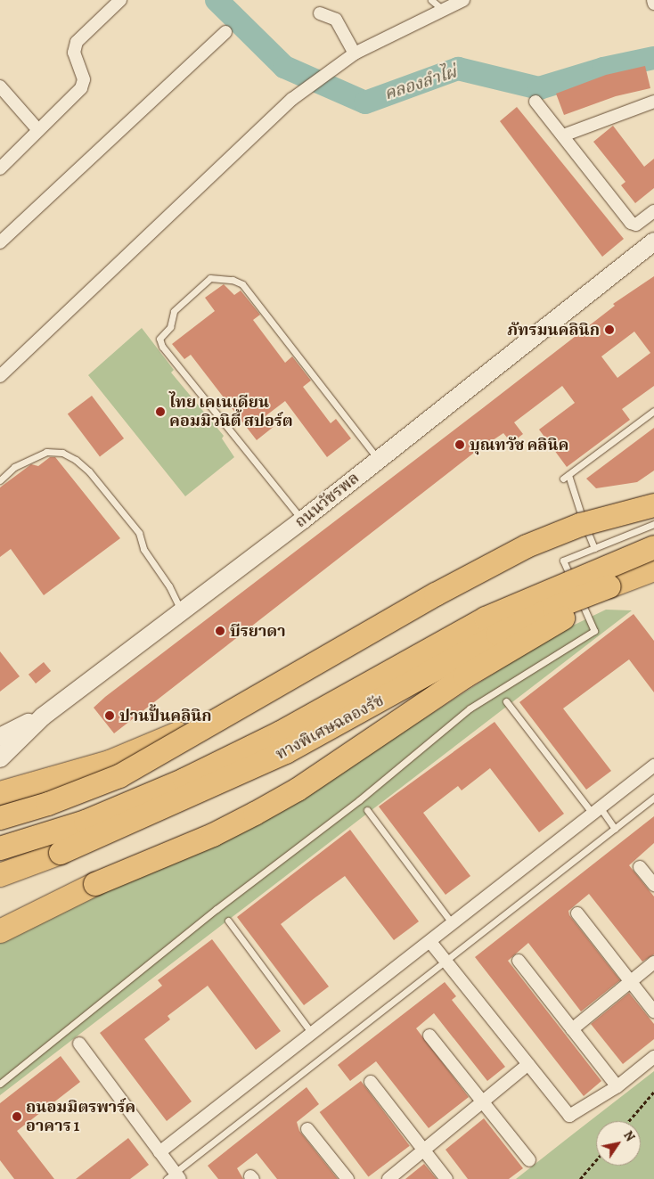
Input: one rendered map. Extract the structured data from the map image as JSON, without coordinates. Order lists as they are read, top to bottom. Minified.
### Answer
{"streets":{"highway":["ทางพิเศษฉลองรัช"],"main road":["ถนนวัชรพล"]},"water":["คลองลำไผ่"],"places":["ภัทรมนคลินิก","ไทย เคเนเดียน คอมมิวนิตี้ สปอร์ต","บุณทวัช คลินิค","บีรยาดา","ปานปั้นคลินิก","ถนอมมิตรพาร์ค อาคาร 1"],"north":"top right"}
